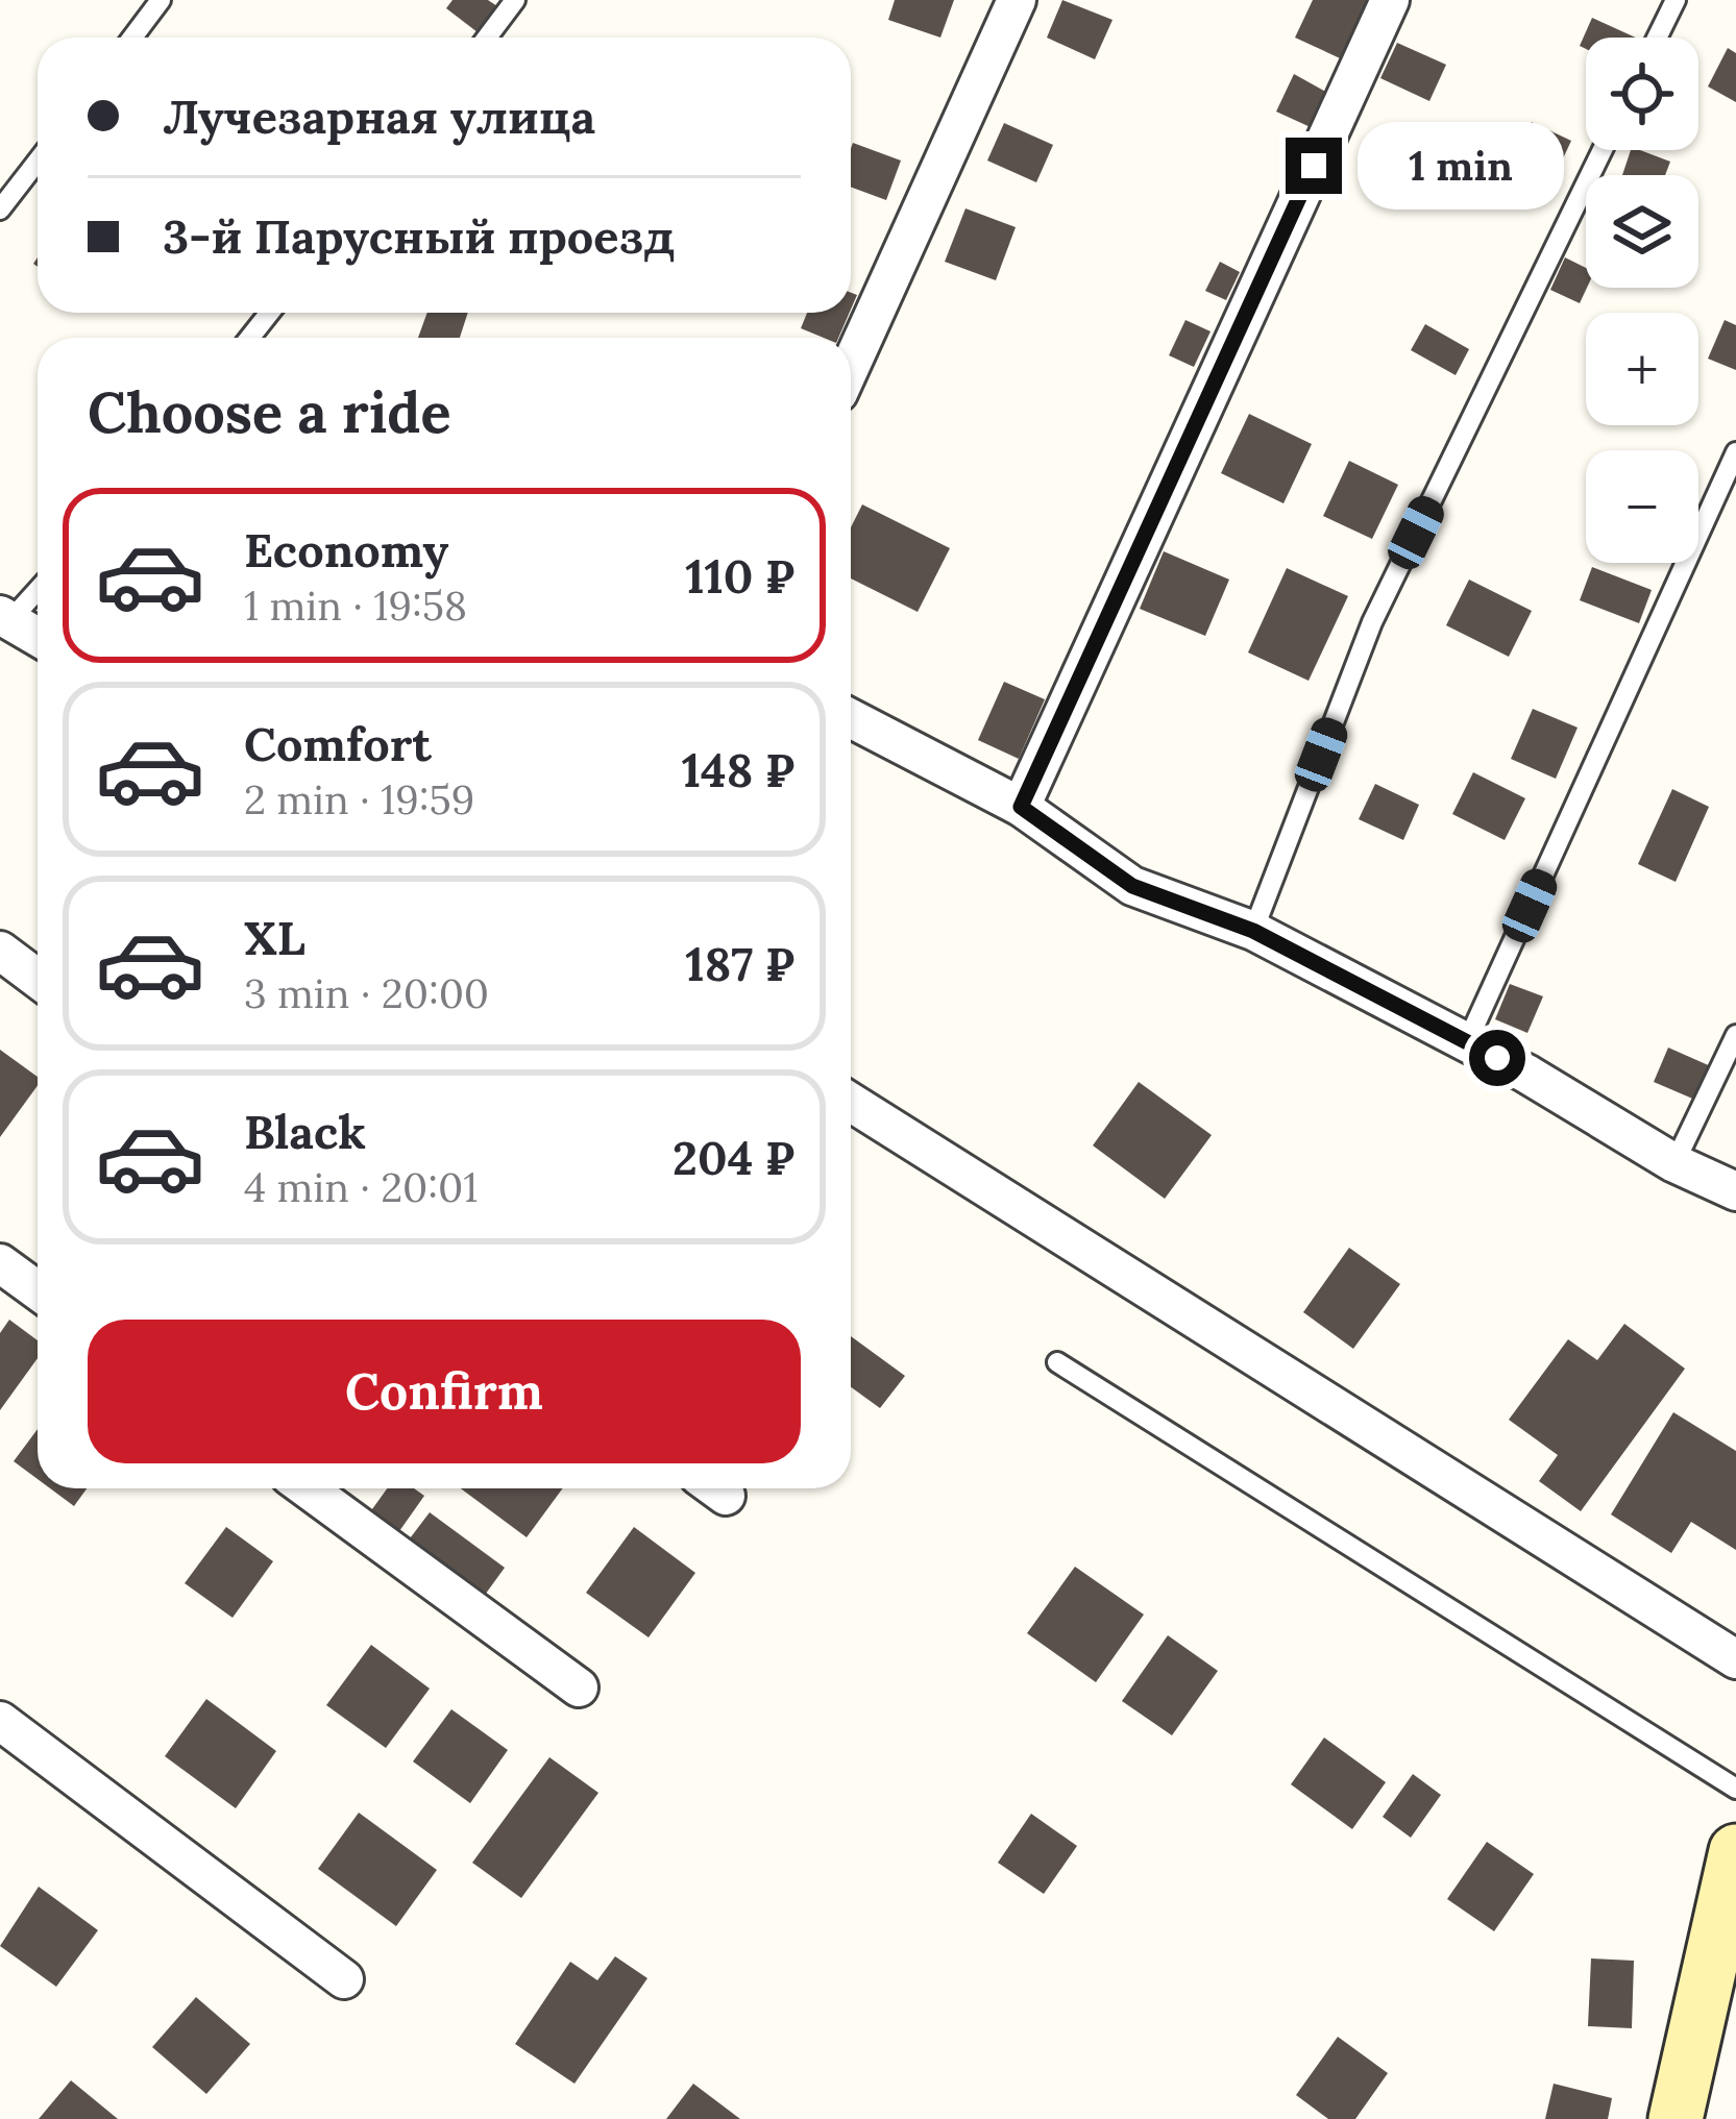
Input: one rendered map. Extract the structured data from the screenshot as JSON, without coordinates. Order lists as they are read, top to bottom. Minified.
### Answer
{"page":{"map_buttons":["+","−"],"banner":["Лучезарная улица","3-й Парусный проезд"],"bubble":"1 min","heading":"Choose a ride","list":[{"name":"Economy","note":"1 min · 19:58","value":"110 ₽"},{"name":"Comfort","note":"2 min · 19:59","value":"148 ₽"},{"name":"XL","note":"3 min · 20:00","value":"187 ₽"},{"name":"Black","note":"4 min · 20:01","value":"204 ₽"}],"buttons":"Confirm"}}
